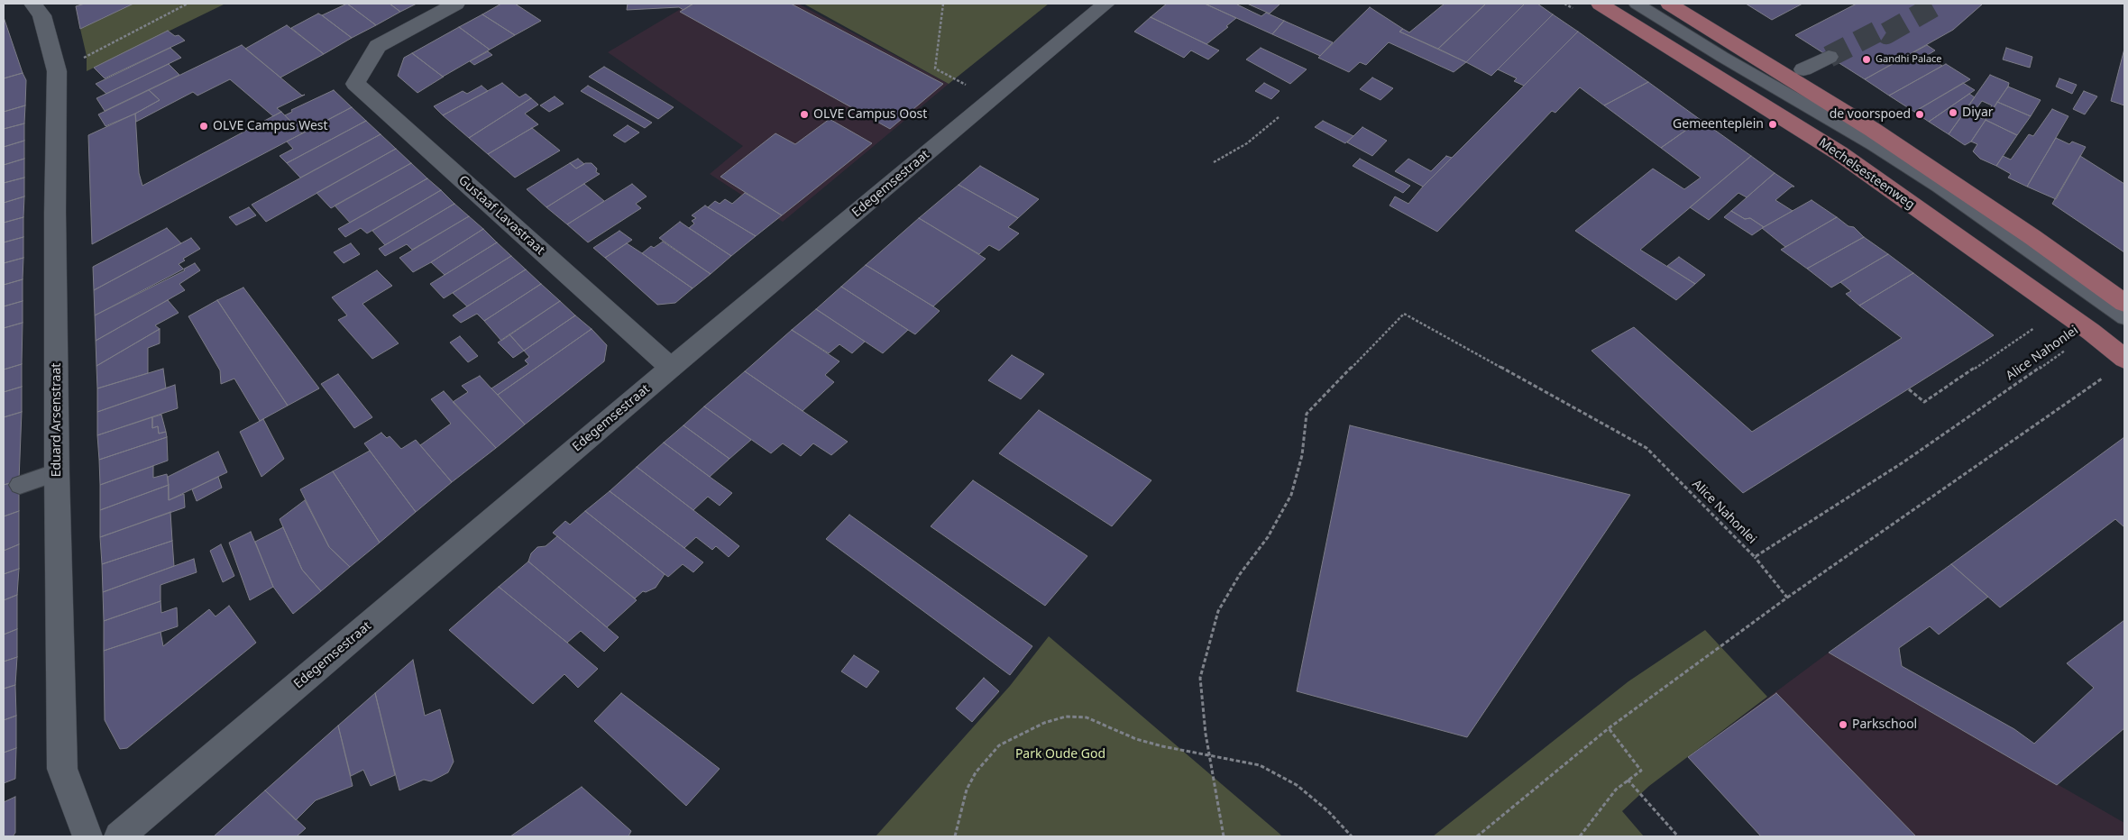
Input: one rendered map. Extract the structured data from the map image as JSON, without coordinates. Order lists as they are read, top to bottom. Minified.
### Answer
{"streets":{"main road":["Mechelsesteenweg"],"street":["Edegemsestraat","Gustaaf Lavastraat","Eduard Arsenstraat"],"path":["Alice Nahonlei"]},"crossings":[["Mechelsesteenweg","Alice Nahonlei"],["Edegemsestraat","Gustaaf Lavastraat"]],"parks":["Park Oude God"],"places":["Gandhi Palace","Diyar","OLVE Campus Oost","de voorspoed","Gemeenteplein","OLVE Campus West","Parkschool"]}
